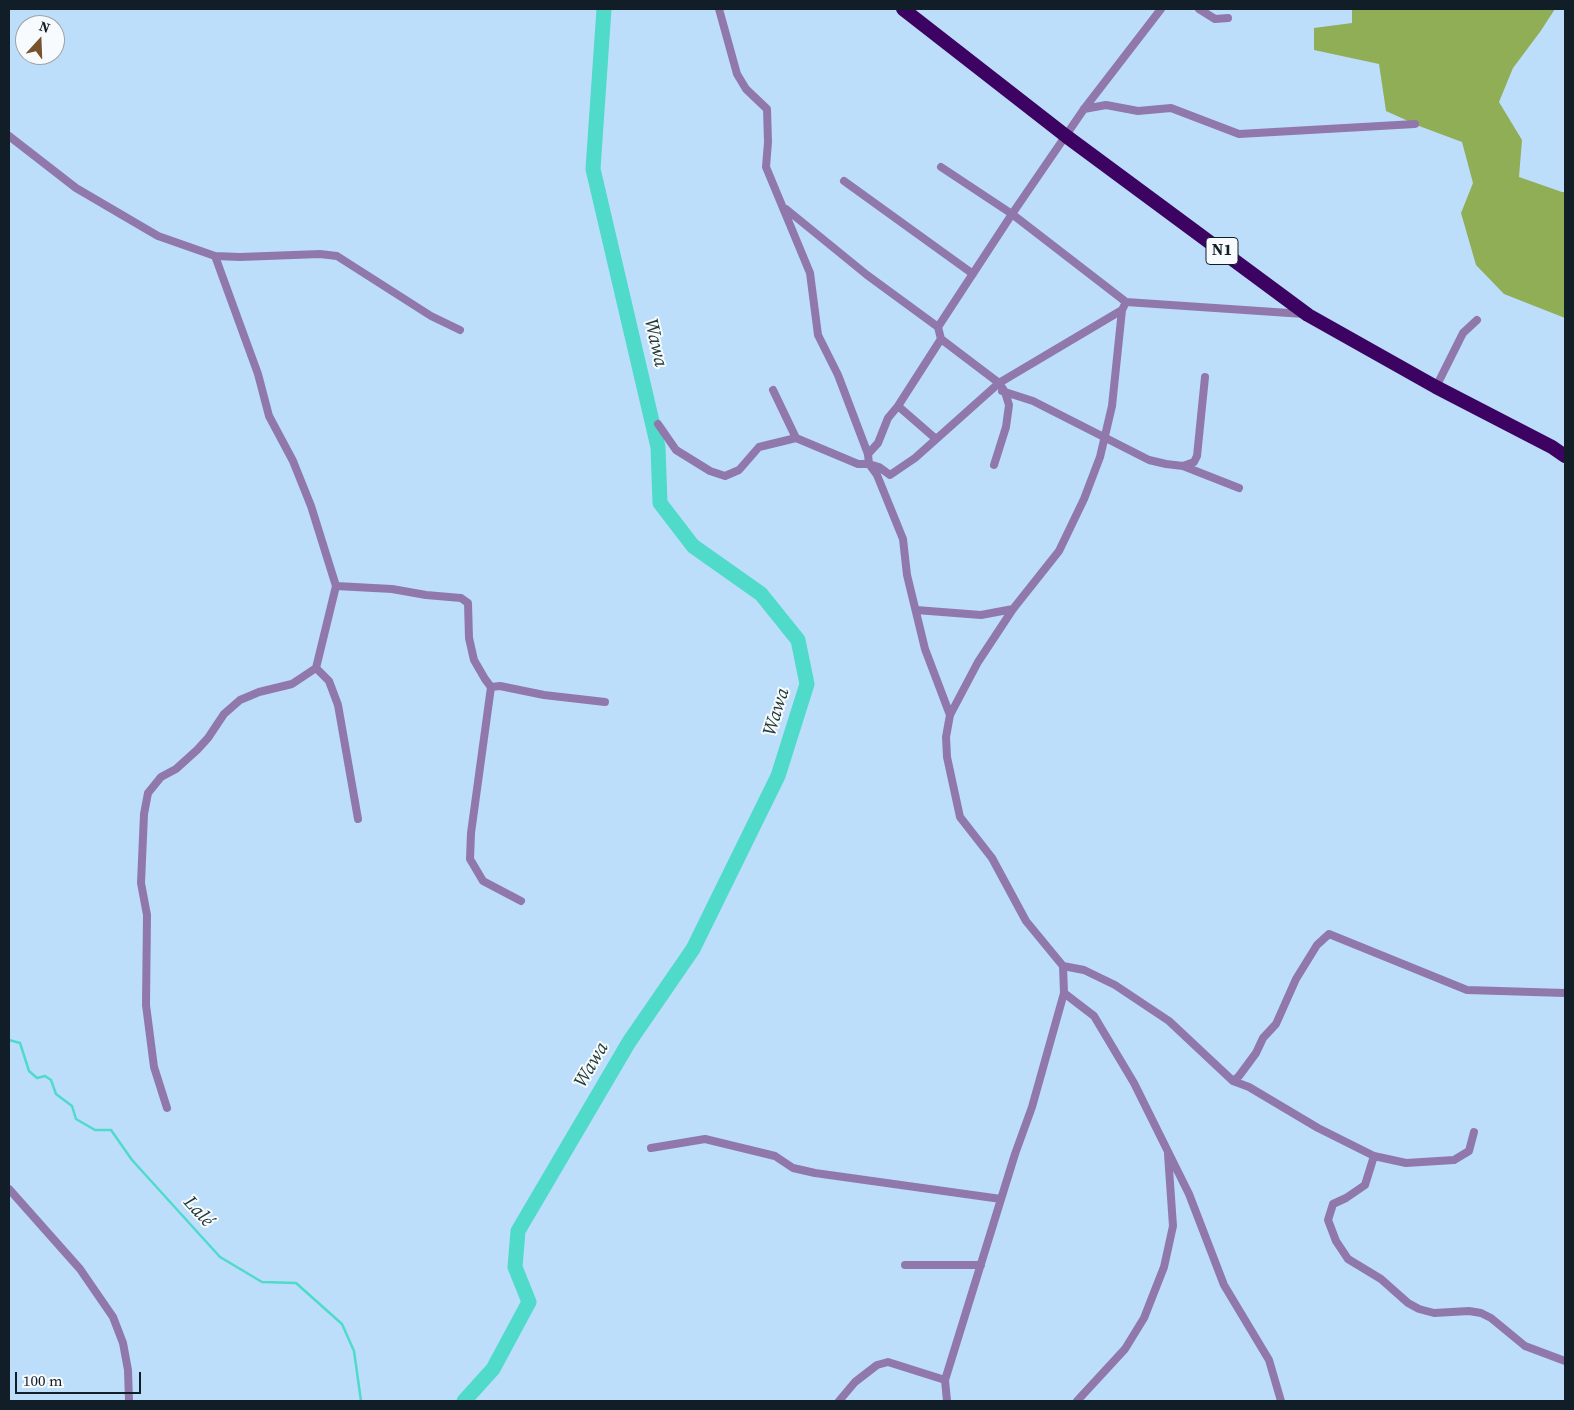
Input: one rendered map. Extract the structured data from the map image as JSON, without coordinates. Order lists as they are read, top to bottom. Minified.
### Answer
{"streets":{"highway":["N1"]},"water":["Wawa","Lalé"],"scale_bar":"100 m","north":"top"}
